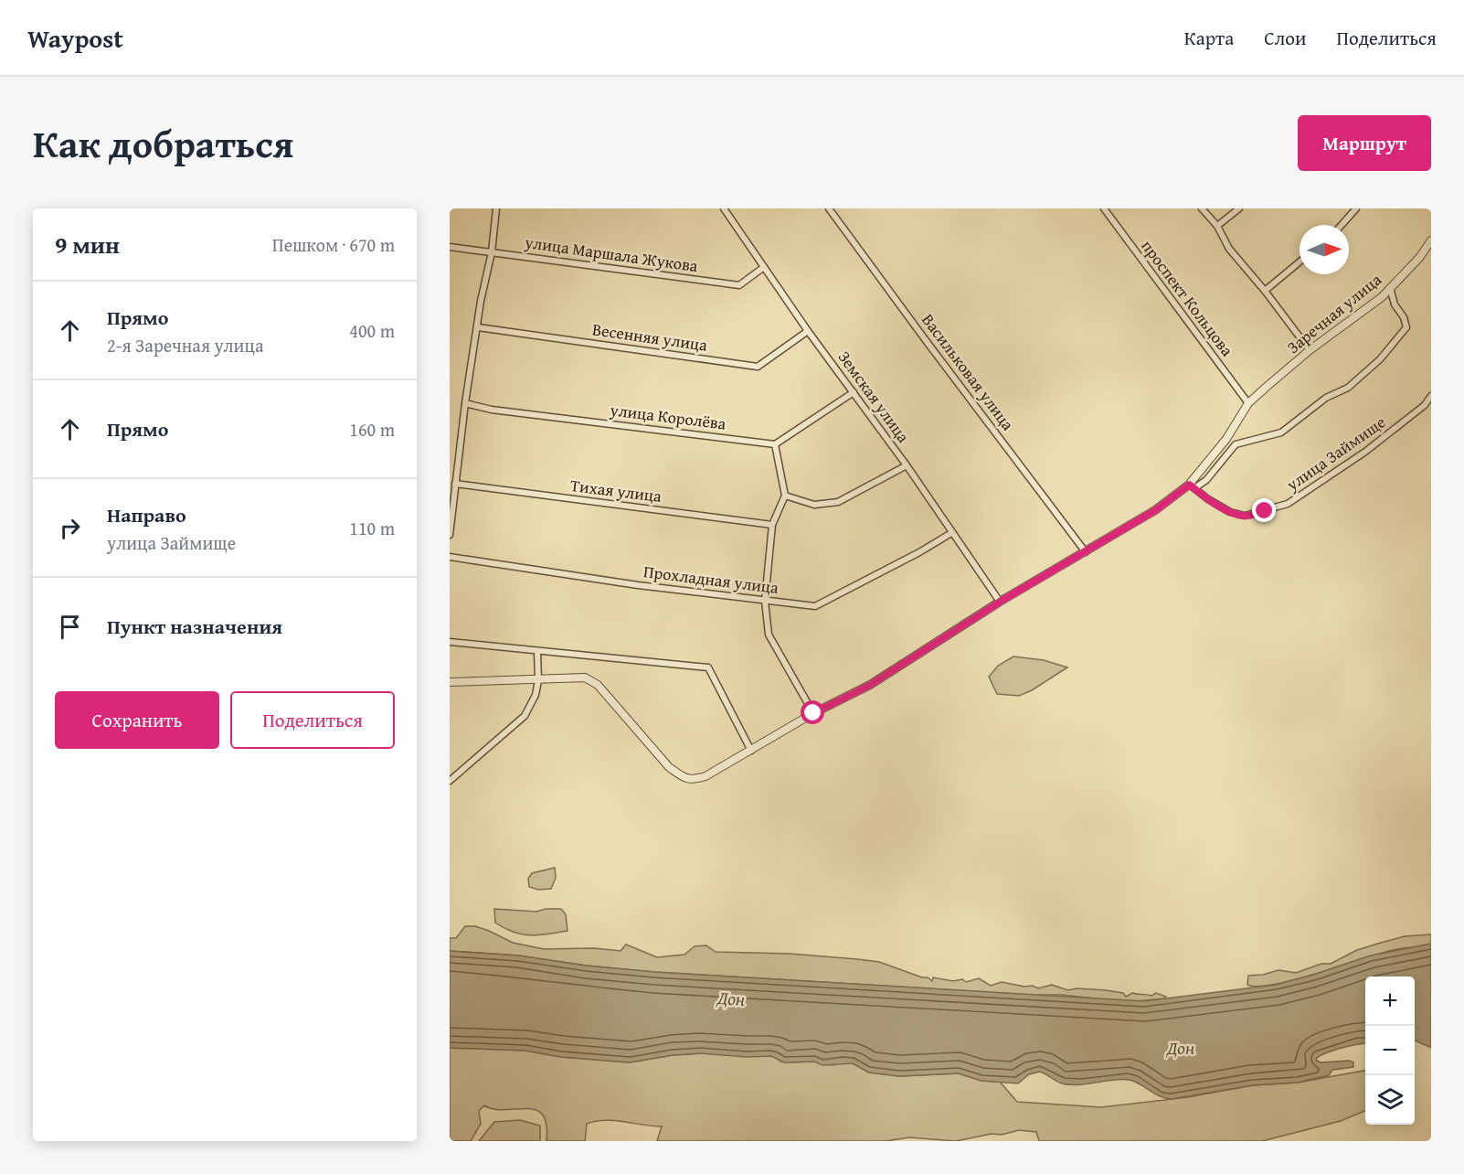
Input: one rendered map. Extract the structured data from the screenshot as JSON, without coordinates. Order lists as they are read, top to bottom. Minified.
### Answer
{"streets":{"street":["улица Маршала Жукова","проспект Кольцова","Заречная улица","Весенняя улица","Васильковая улица","Земская улица","улица Королёва","улица Займище","Тихая улица","Прохладная улица"]},"crossings":[["улица Маршала Жукова","Земская улица"],["проспект Кольцова","Заречная улица"],["Заречная улица","Васильковая улица"],["Заречная улица","Земская улица"],["Заречная улица","улица Займище"],["Весенняя улица","Земская улица"],["Земская улица","Прохладная улица"]],"water":["Дон"],"north":"right","page":{"header":"Waypost","nav":["Карта","Слои","Поделиться"],"title":"Как добраться","buttons":["Маршрут",["Сохранить","Поделиться"]],"heading":["9 мин","Пешком · 670 m"],"list":[["Прямо","2-я Заречная улица","400 m"],["Прямо","160 m"],["Направо","улица Займище","110 m"],"Пункт назначения"],"map_buttons":["+","−"]}}
